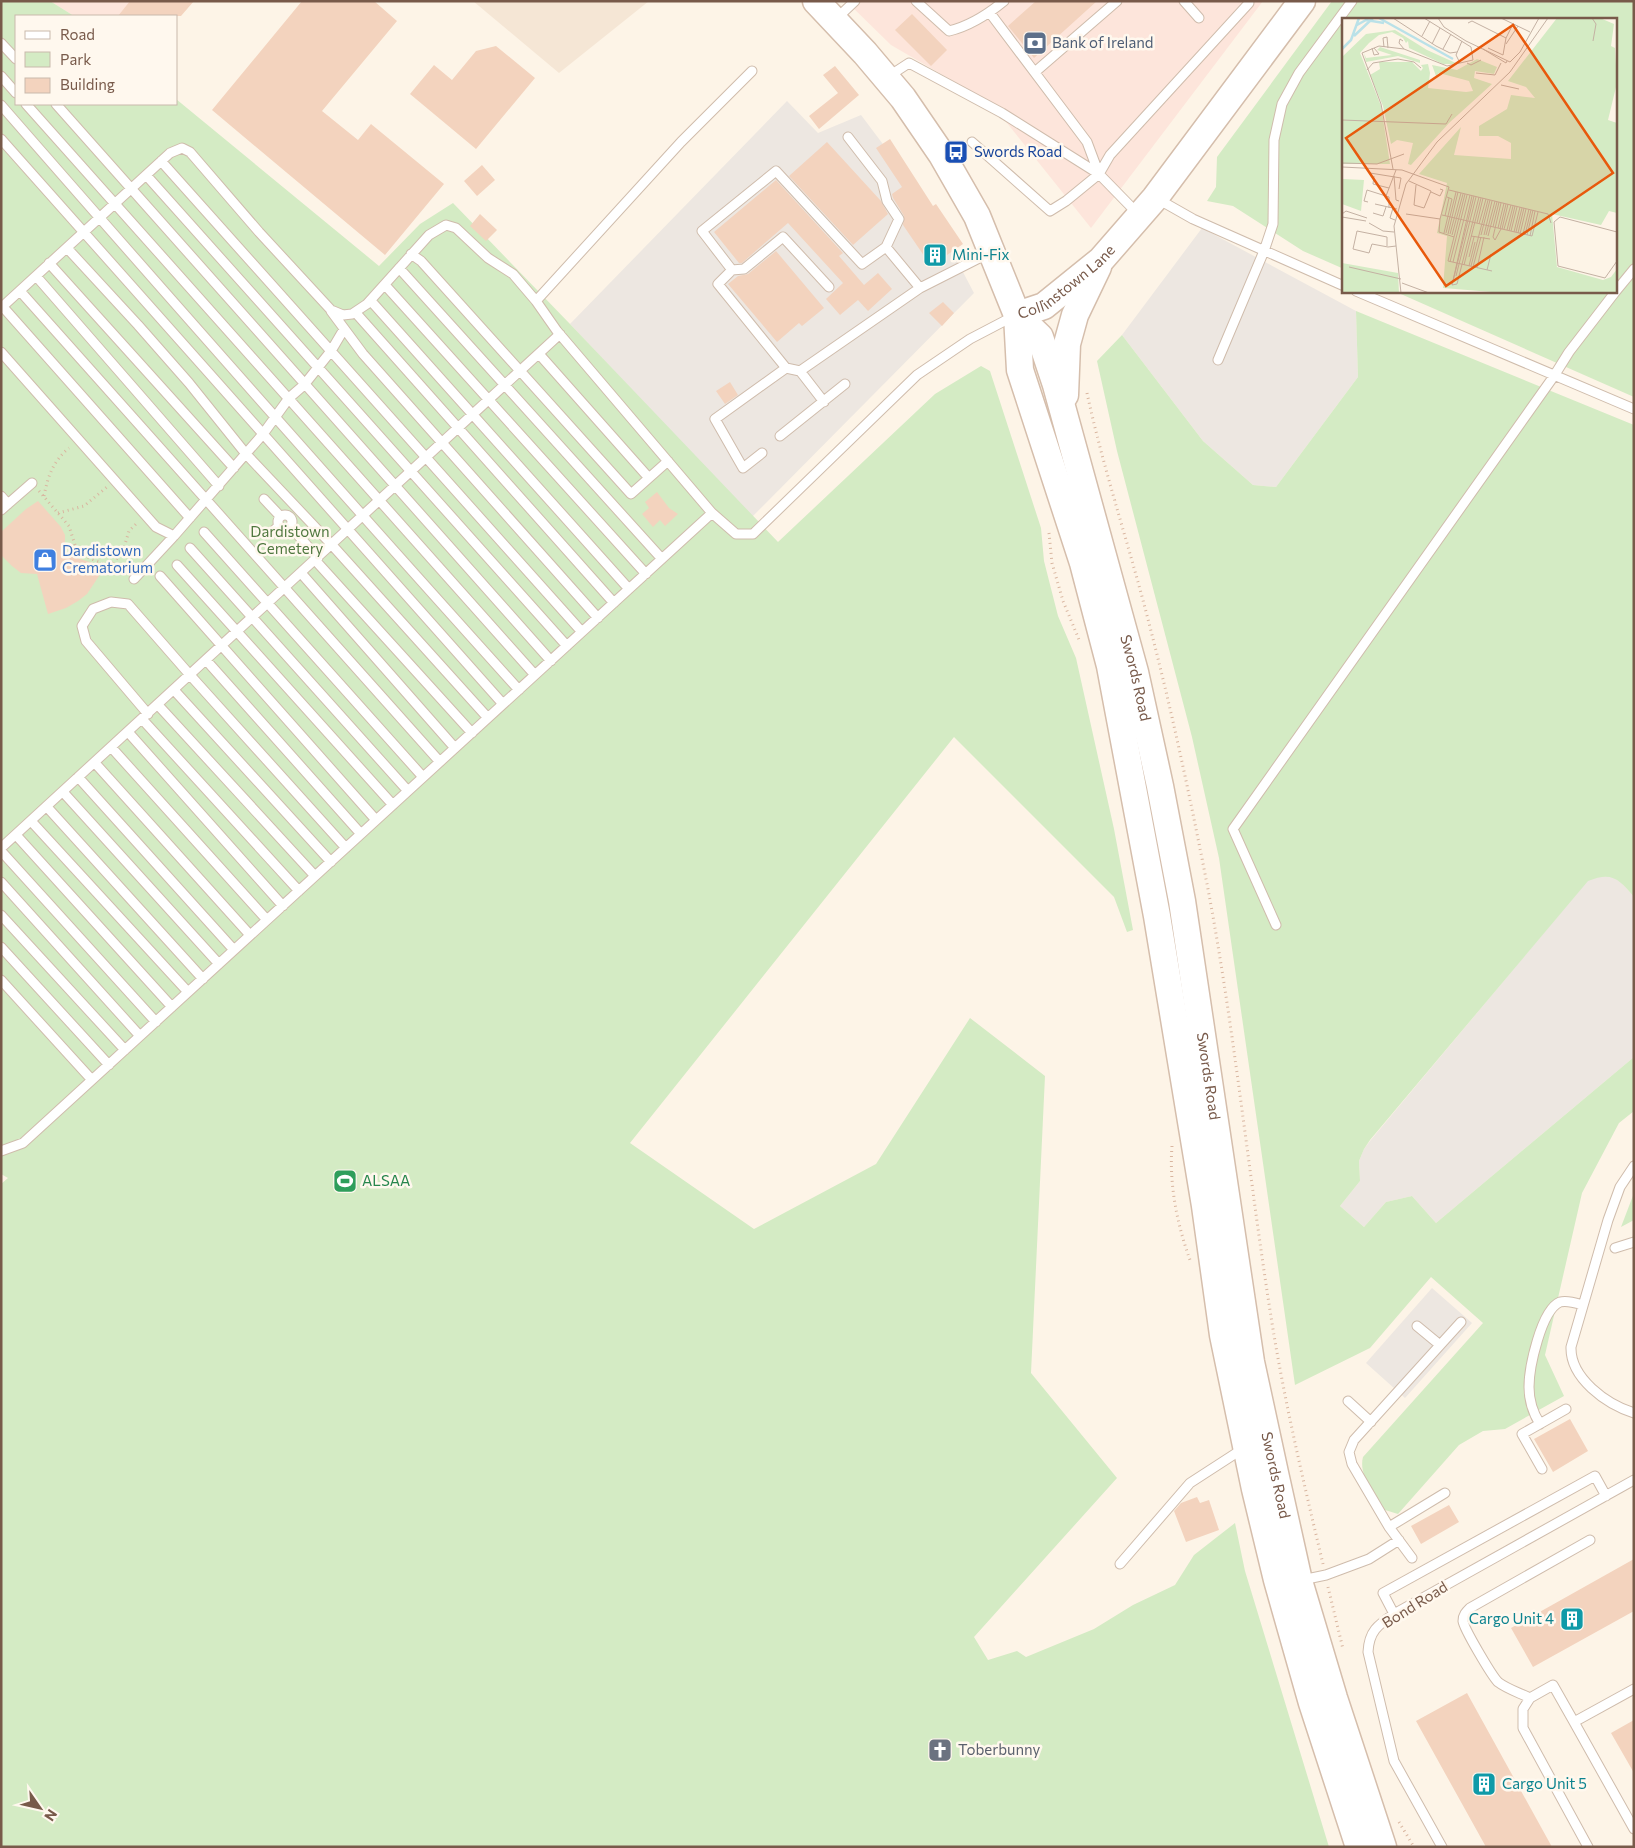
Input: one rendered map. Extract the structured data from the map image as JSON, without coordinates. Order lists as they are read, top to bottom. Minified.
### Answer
{"streets":{"main road":["Collinstown Lane","Swords Road"],"lane":["Bond Road"]},"crossings":[["Collinstown Lane","Swords Road"]],"parks":["Dardistown Cemetery"],"places":{"bank":["Bank of Ireland"],"bus stop":["Swords Road"],"building":["Mini-Fix","Cargo Unit 4","Cargo Unit 5"],"shop":["Dardistown Crematorium"],"sports":["ALSAA"],"church":["Toberbunny"]},"legend":["Road","Park","Building"],"north":"bottom right"}
